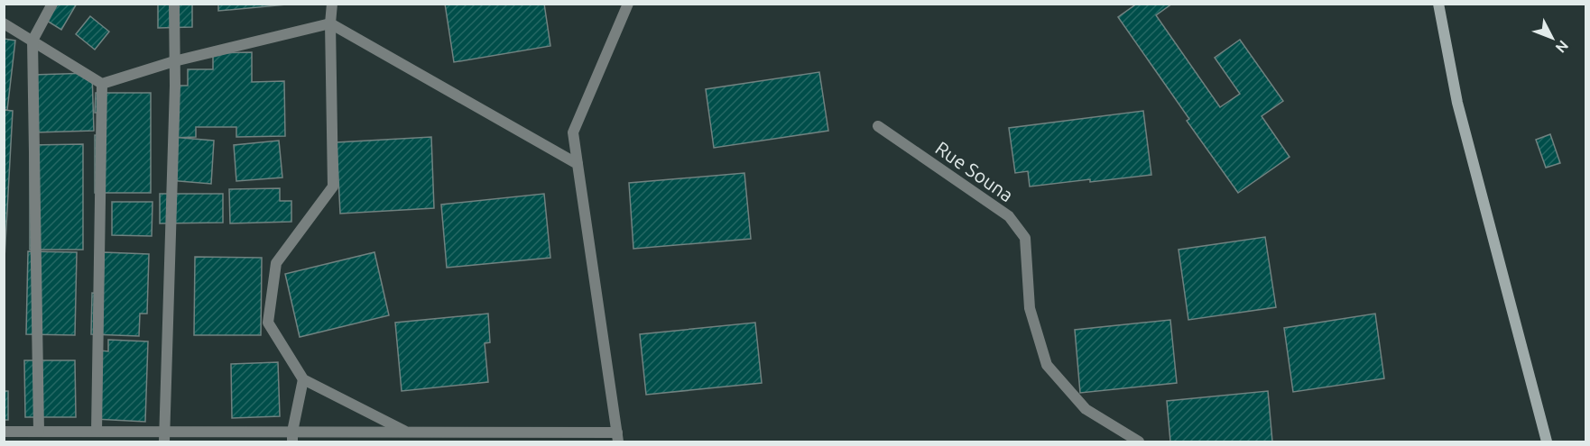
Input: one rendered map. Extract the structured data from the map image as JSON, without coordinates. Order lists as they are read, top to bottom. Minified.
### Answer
{"streets":{"street":["Rue Souna"]},"north":"bottom right"}
